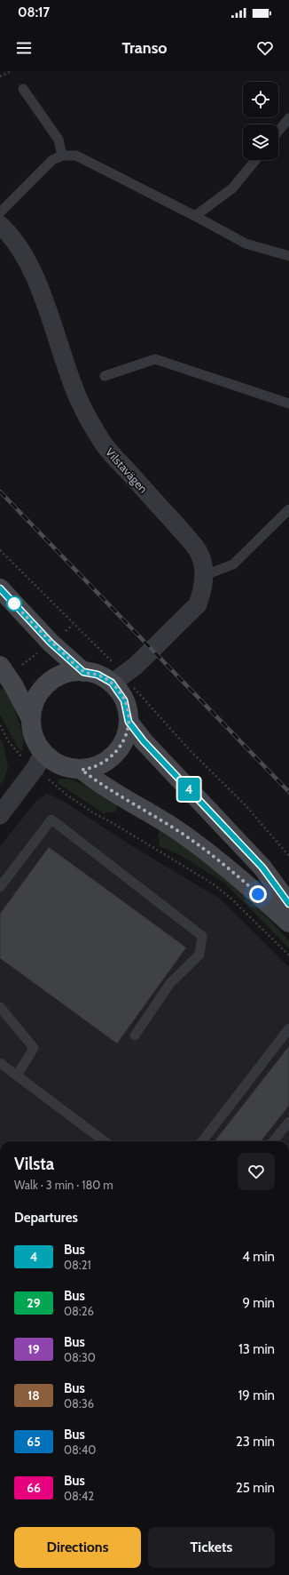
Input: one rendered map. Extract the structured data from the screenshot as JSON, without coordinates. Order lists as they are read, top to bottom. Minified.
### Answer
{"streets":{"street":["Vilstavägen"]},"lines":["bus line 4"],"page":{"status":"08:17","header":"Transo","on_map":"4","heading":[["Vilsta","Walk · 3 min · 180 m"],"Departures"],"list":[{"mark":"4","name":"Bus","note":"08:21","value":"4 min"},{"mark":"29","name":"Bus","note":"08:26","value":"9 min"},{"mark":"19","name":"Bus","note":"08:30","value":"13 min"},{"mark":"18","name":"Bus","note":"08:36","value":"19 min"},{"mark":"65","name":"Bus","note":"08:40","value":"23 min"},{"mark":"66","name":"Bus","note":"08:42","value":"25 min"}],"buttons":["Directions","Tickets"]}}
